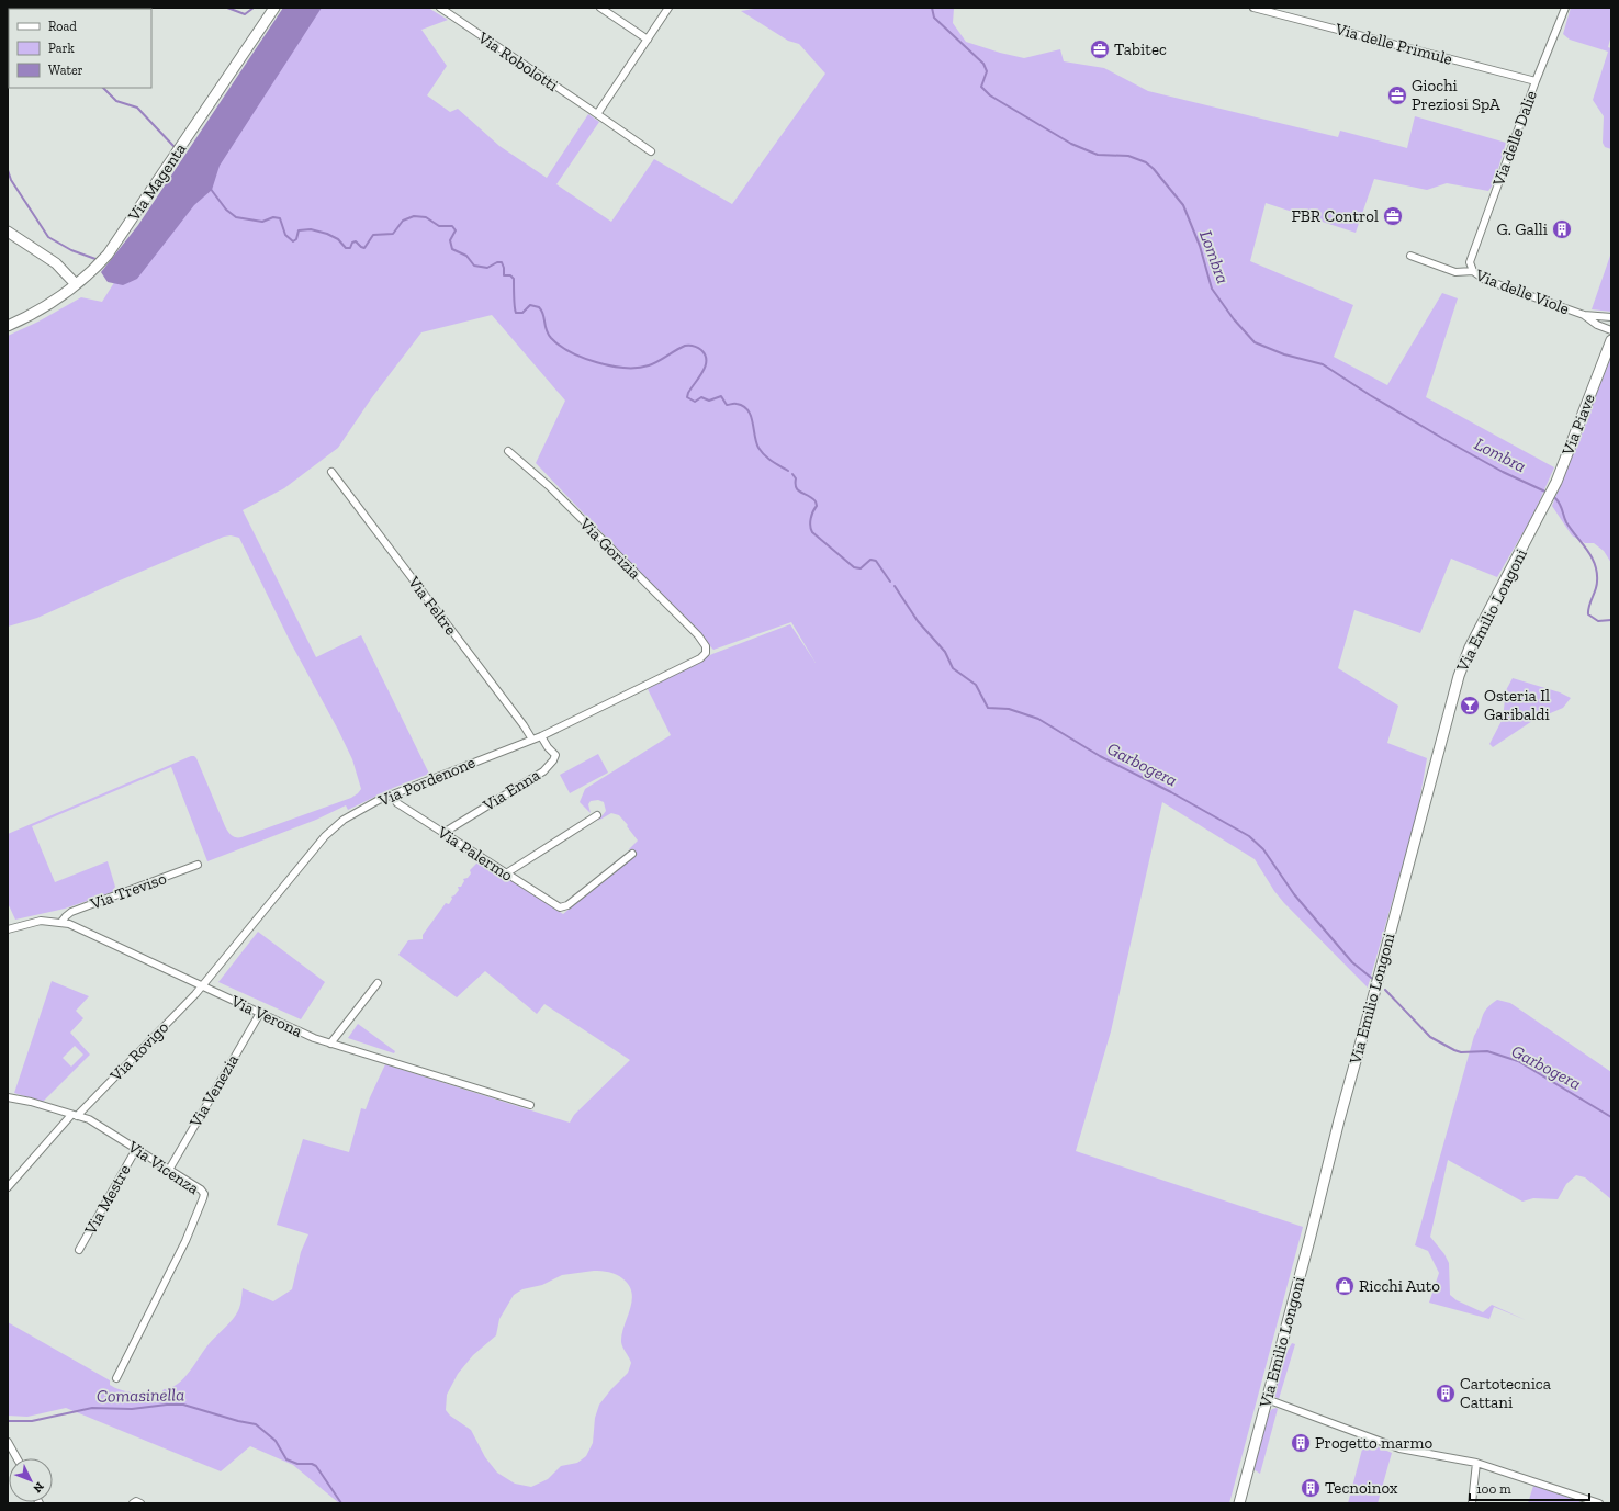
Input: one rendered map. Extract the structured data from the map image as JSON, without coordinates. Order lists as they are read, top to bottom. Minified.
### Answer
{"streets":{"street":["Via delle Primule","Via Robolotti","Via delle Dalie","Via Magenta","Via delle Viole","Via Piave","Via Gorizia","Via Feltre","Via Emilio Longoni","Via Pordenone","Via Enna","Via Palermo","Via Treviso","Via Verona","Via Rovigo","Via Venezia","Via Vicenza","Via Mestre"]},"crossings":[["Via delle Primule","Via delle Dalie"],["Via delle Dalie","Via delle Viole"],["Via Piave","Via Emilio Longoni"],["Via Gorizia","Via Pordenone"],["Via Feltre","Via Pordenone"],["Via Pordenone","Via Enna"],["Via Pordenone","Via Palermo"],["Via Pordenone","Via Verona"],["Via Pordenone","Via Rovigo"],["Via Enna","Via Palermo"],["Via Treviso","Via Verona"],["Via Verona","Via Rovigo"],["Via Verona","Via Venezia"],["Via Rovigo","Via Vicenza"],["Via Venezia","Via Vicenza"],["Via Vicenza","Via Mestre"]],"water":["Lombra","Garbogera","Comasinella"],"places":{"office":["Tabitec","Giochi Preziosi SpA","FBR Control"],"building":["G. Galli","Cartotecnica Cattani","Progetto marmo","Tecnoinox"],"bar":["Osteria Il Garibaldi"],"shop":["Ricchi Auto"]},"legend":["Road","Park","Water"],"scale_bar":"100 m","north":"bottom right"}
